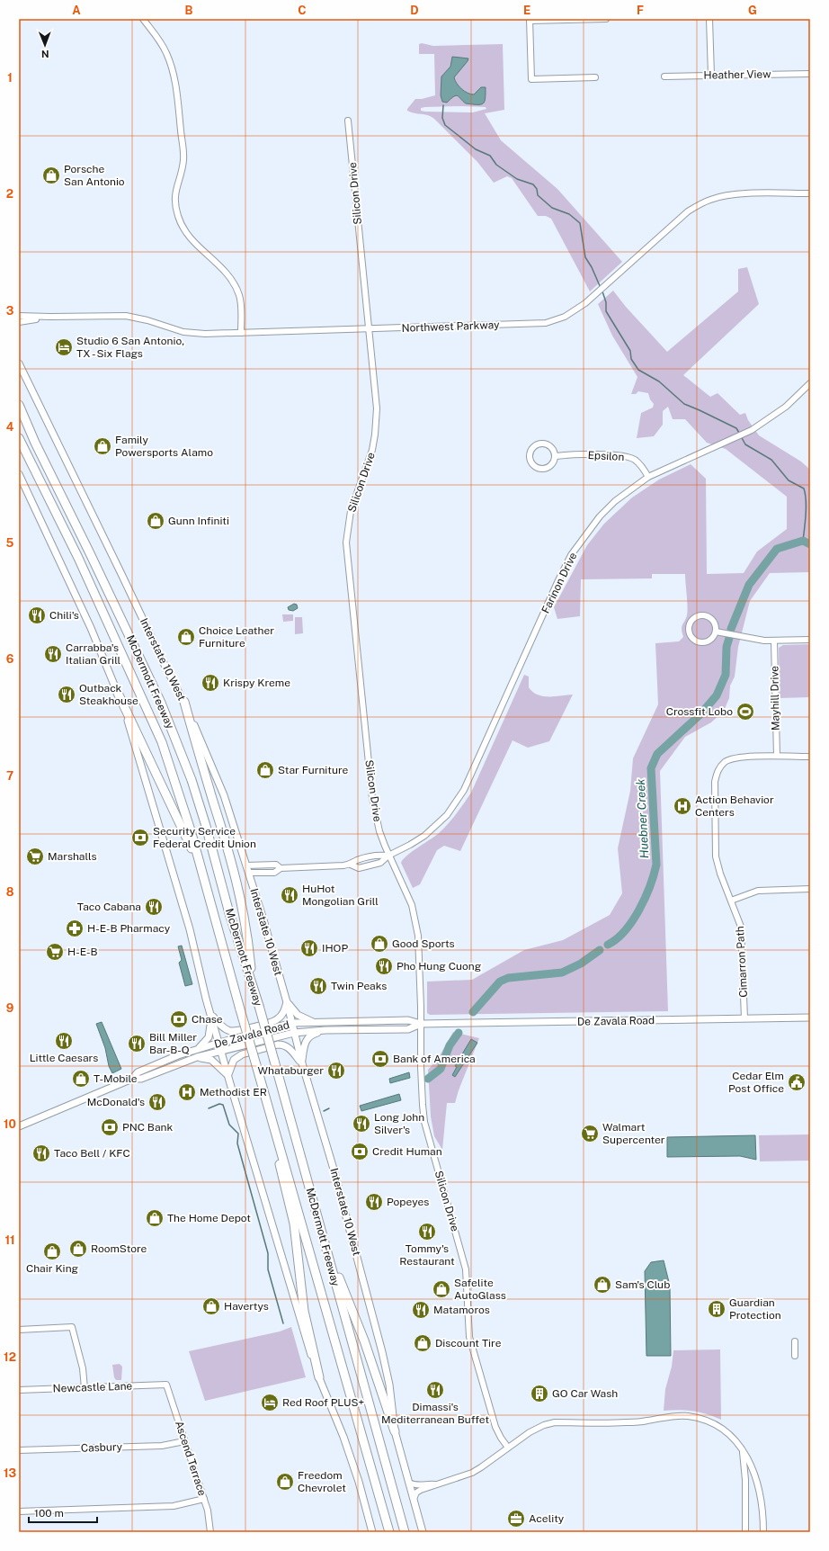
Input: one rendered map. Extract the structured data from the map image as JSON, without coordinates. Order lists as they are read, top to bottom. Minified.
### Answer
{"streets":{"highway":["McDermott Freeway"],"main road":["Interstate 10 West","De Zavala Road"],"street":["Heather View","Silicon Drive","Northwest Parkway","Epsilon","Farinon Drive","Mayhill Drive","Cimarron Path","Newcastle Lane","Casbury","Ascend Terrace"]},"crossings":[["Silicon Drive","Northwest Parkway"],["Silicon Drive","Farinon Drive"],["Silicon Drive","De Zavala Road"],["Epsilon","Farinon Drive"],["Farinon Drive","Interstate 10 West"],["Interstate 10 West","De Zavala Road"],["Mayhill Drive","Cimarron Path"],["Cimarron Path","De Zavala Road"],["Newcastle Lane","Ascend Terrace"],["Casbury","Ascend Terrace"]],"water":["Huebner Creek"],"places":{"shop":["Porsche San Antonio","Family Powersports Alamo","Gunn Infiniti","Choice Leather Furniture","Star Furniture","Good Sports","T-Mobile","The Home Depot","RoomStore","Chair King","Sam's Club","Safelite AutoGlass","Havertys","Discount Tire","Freedom Chevrolet"],"hotel":["Studio 6 San Antonio, TX - Six Flags","Red Roof PLUS+"],"restaurant":["Chili's","Carrabba's Italian Grill","Krispy Kreme","Outback Steakhouse","HuHot Mongolian Grill","Taco Cabana","IHOP","Pho Hung Cuong","Twin Peaks","Little Caesars","Bill Miller Bar-B-Q","Whataburger","McDonald's","Long John Silver's","Taco Bell / KFC","Popeyes","Tommy's Restaurant","Matamoros","Dimassi's Mediterranean Buffet"],"sports":["Crossfit Lobo"],"hospital":["Action Behavior Centers","Methodist ER"],"bank":["Security Service Federal Credit Union","Chase","Bank of America","PNC Bank","Credit Human"],"supermarket":["Marshalls","H-E-B","Walmart Supercenter"],"pharmacy":["H-E-B Pharmacy"],"public building":["Cedar Elm Post Office"],"building":["Guardian Protection","GO Car Wash"],"office":["Acelity"]},"scale_bar":"100 m","north":"bottom","grid":{"columns":["A","B","C","D","E","F","G"],"rows":["1","2","3","4","5","6","7","8","9","10","11","12","13"]}}
